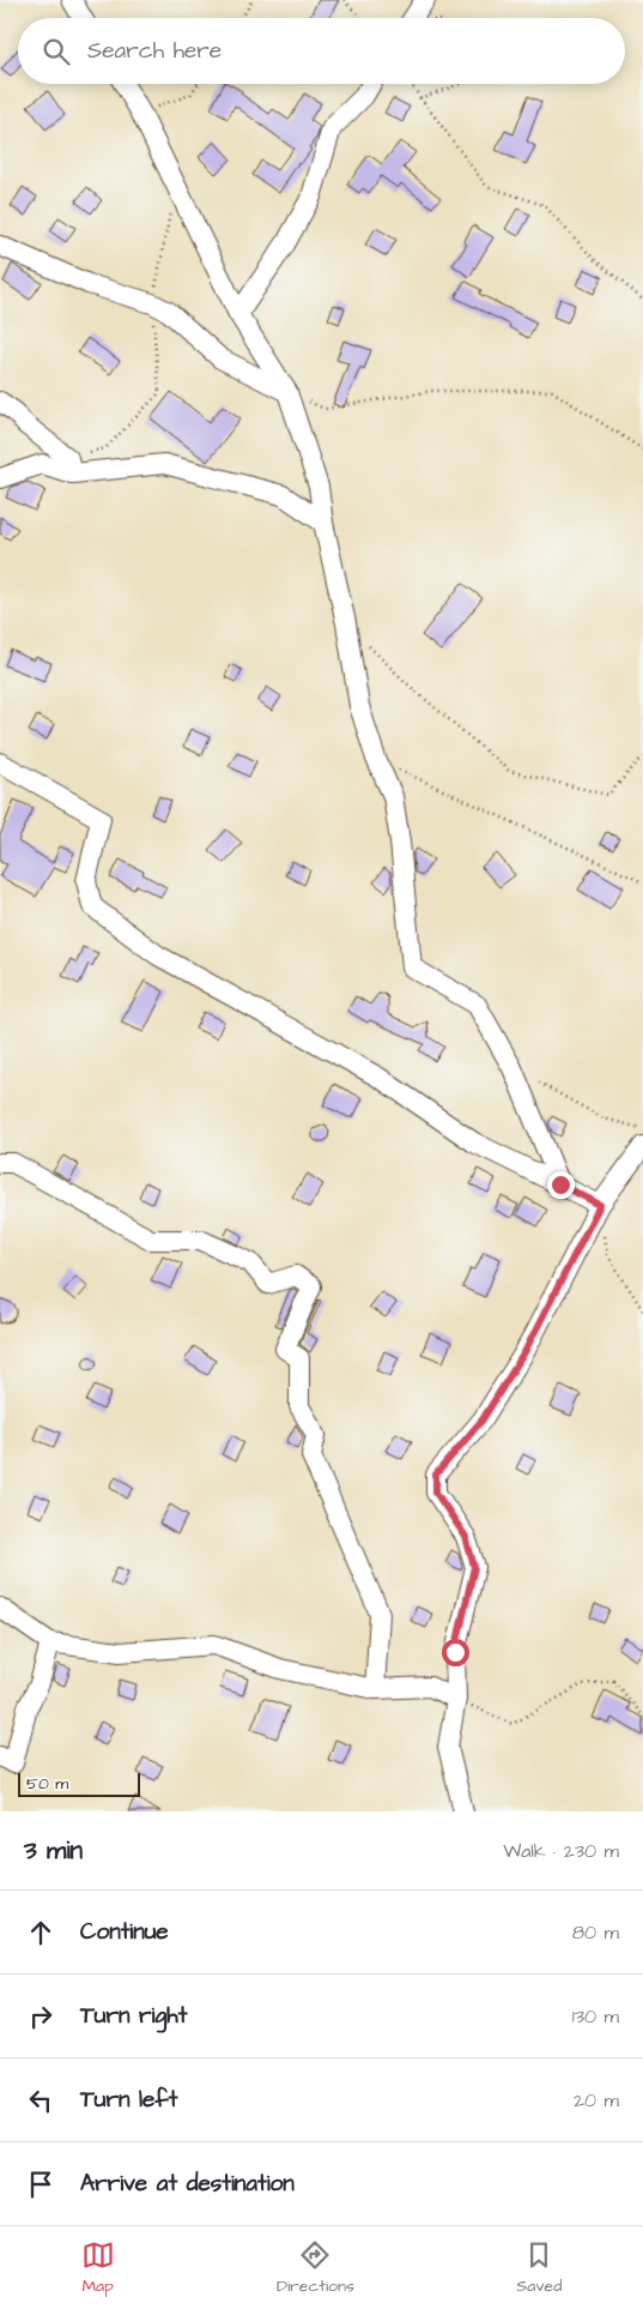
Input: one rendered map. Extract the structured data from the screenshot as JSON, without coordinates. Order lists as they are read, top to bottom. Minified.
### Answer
{"scale_bar":"50 m","page":{"search":"Search here","scale":"50 m","heading":["3 min","Walk · 230 m"],"list":[["Continue","80 m"],["Turn right","130 m"],["Turn left","20 m"],"Arrive at destination"],"nav":["Map","Directions","Saved"]}}
